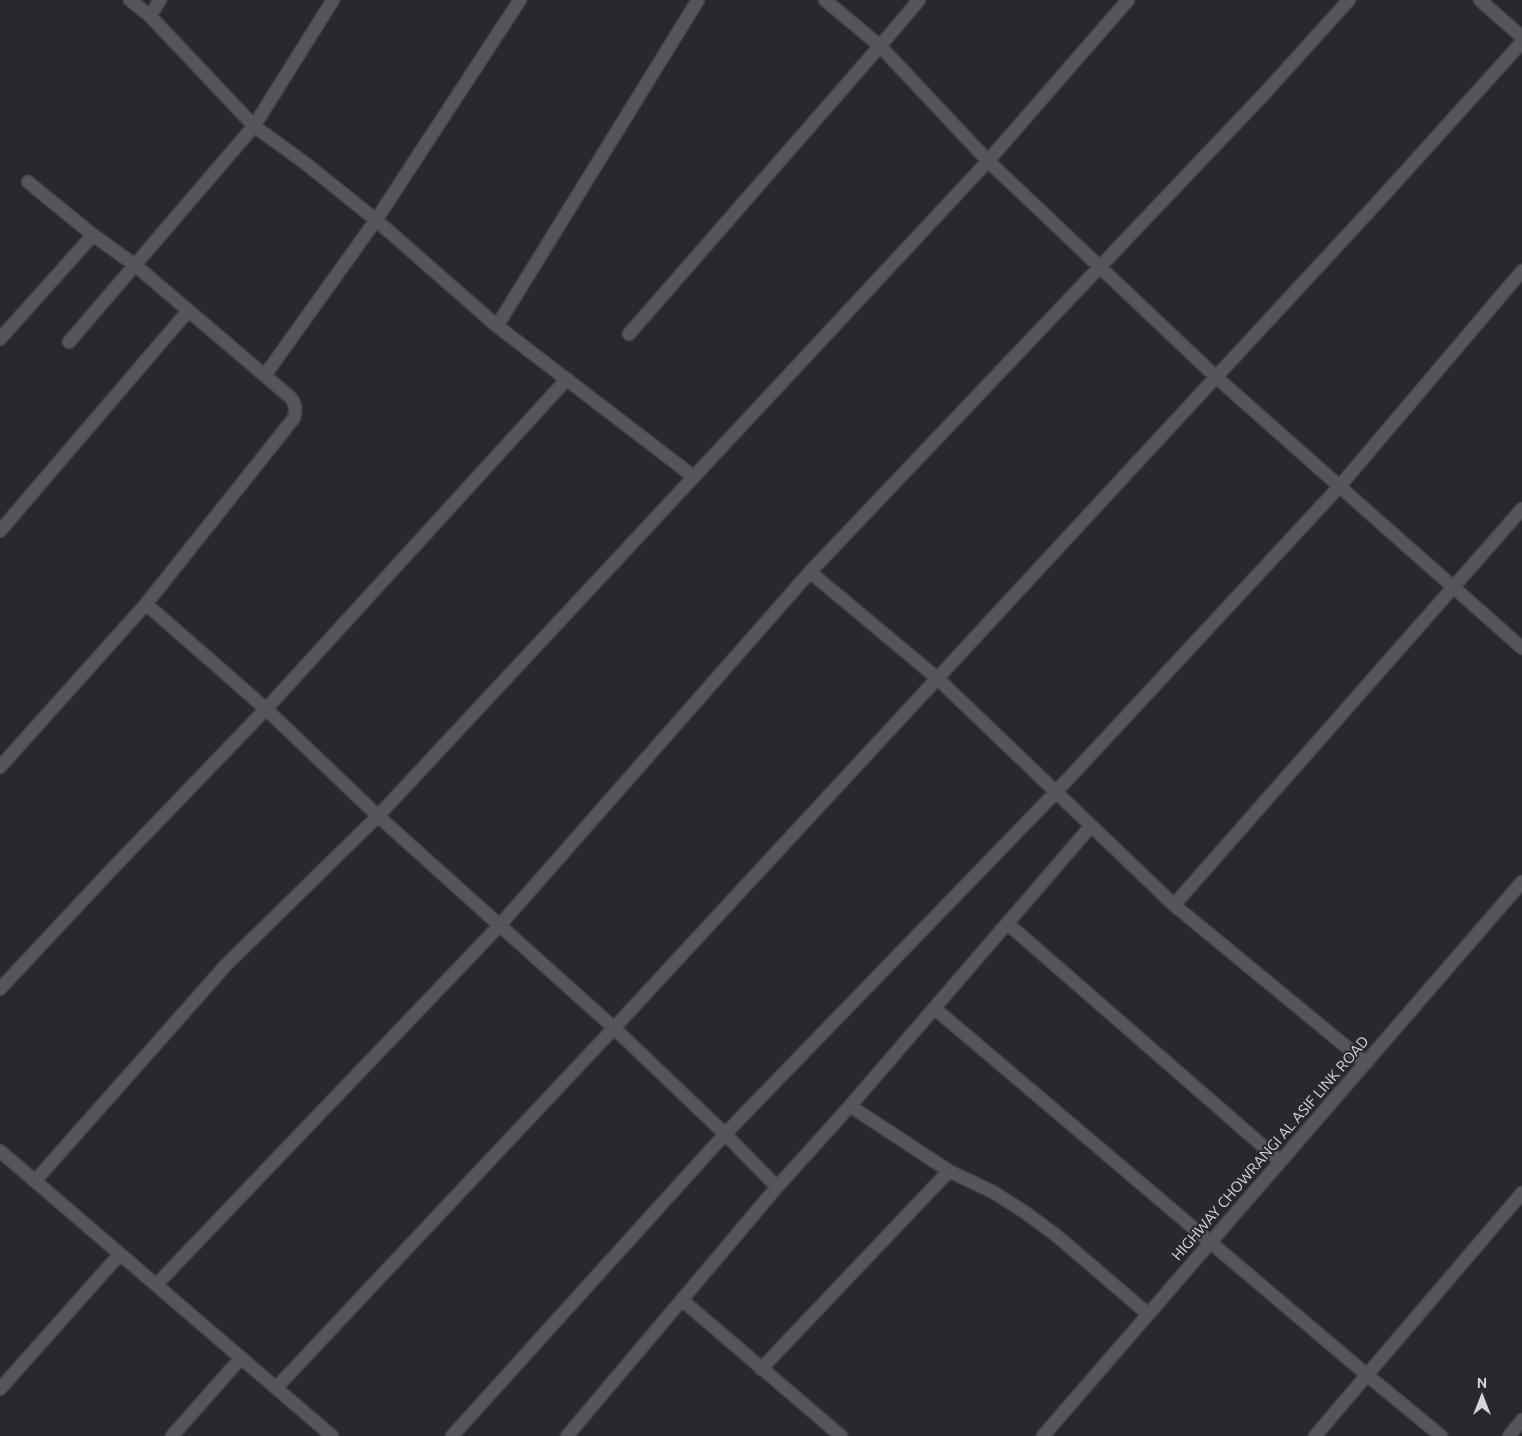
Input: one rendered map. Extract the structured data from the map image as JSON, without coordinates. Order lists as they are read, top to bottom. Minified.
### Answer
{"streets":{"street":["HIGHWAY CHOWRANGI AL ASIF LINK ROAD"]},"north":"top"}
